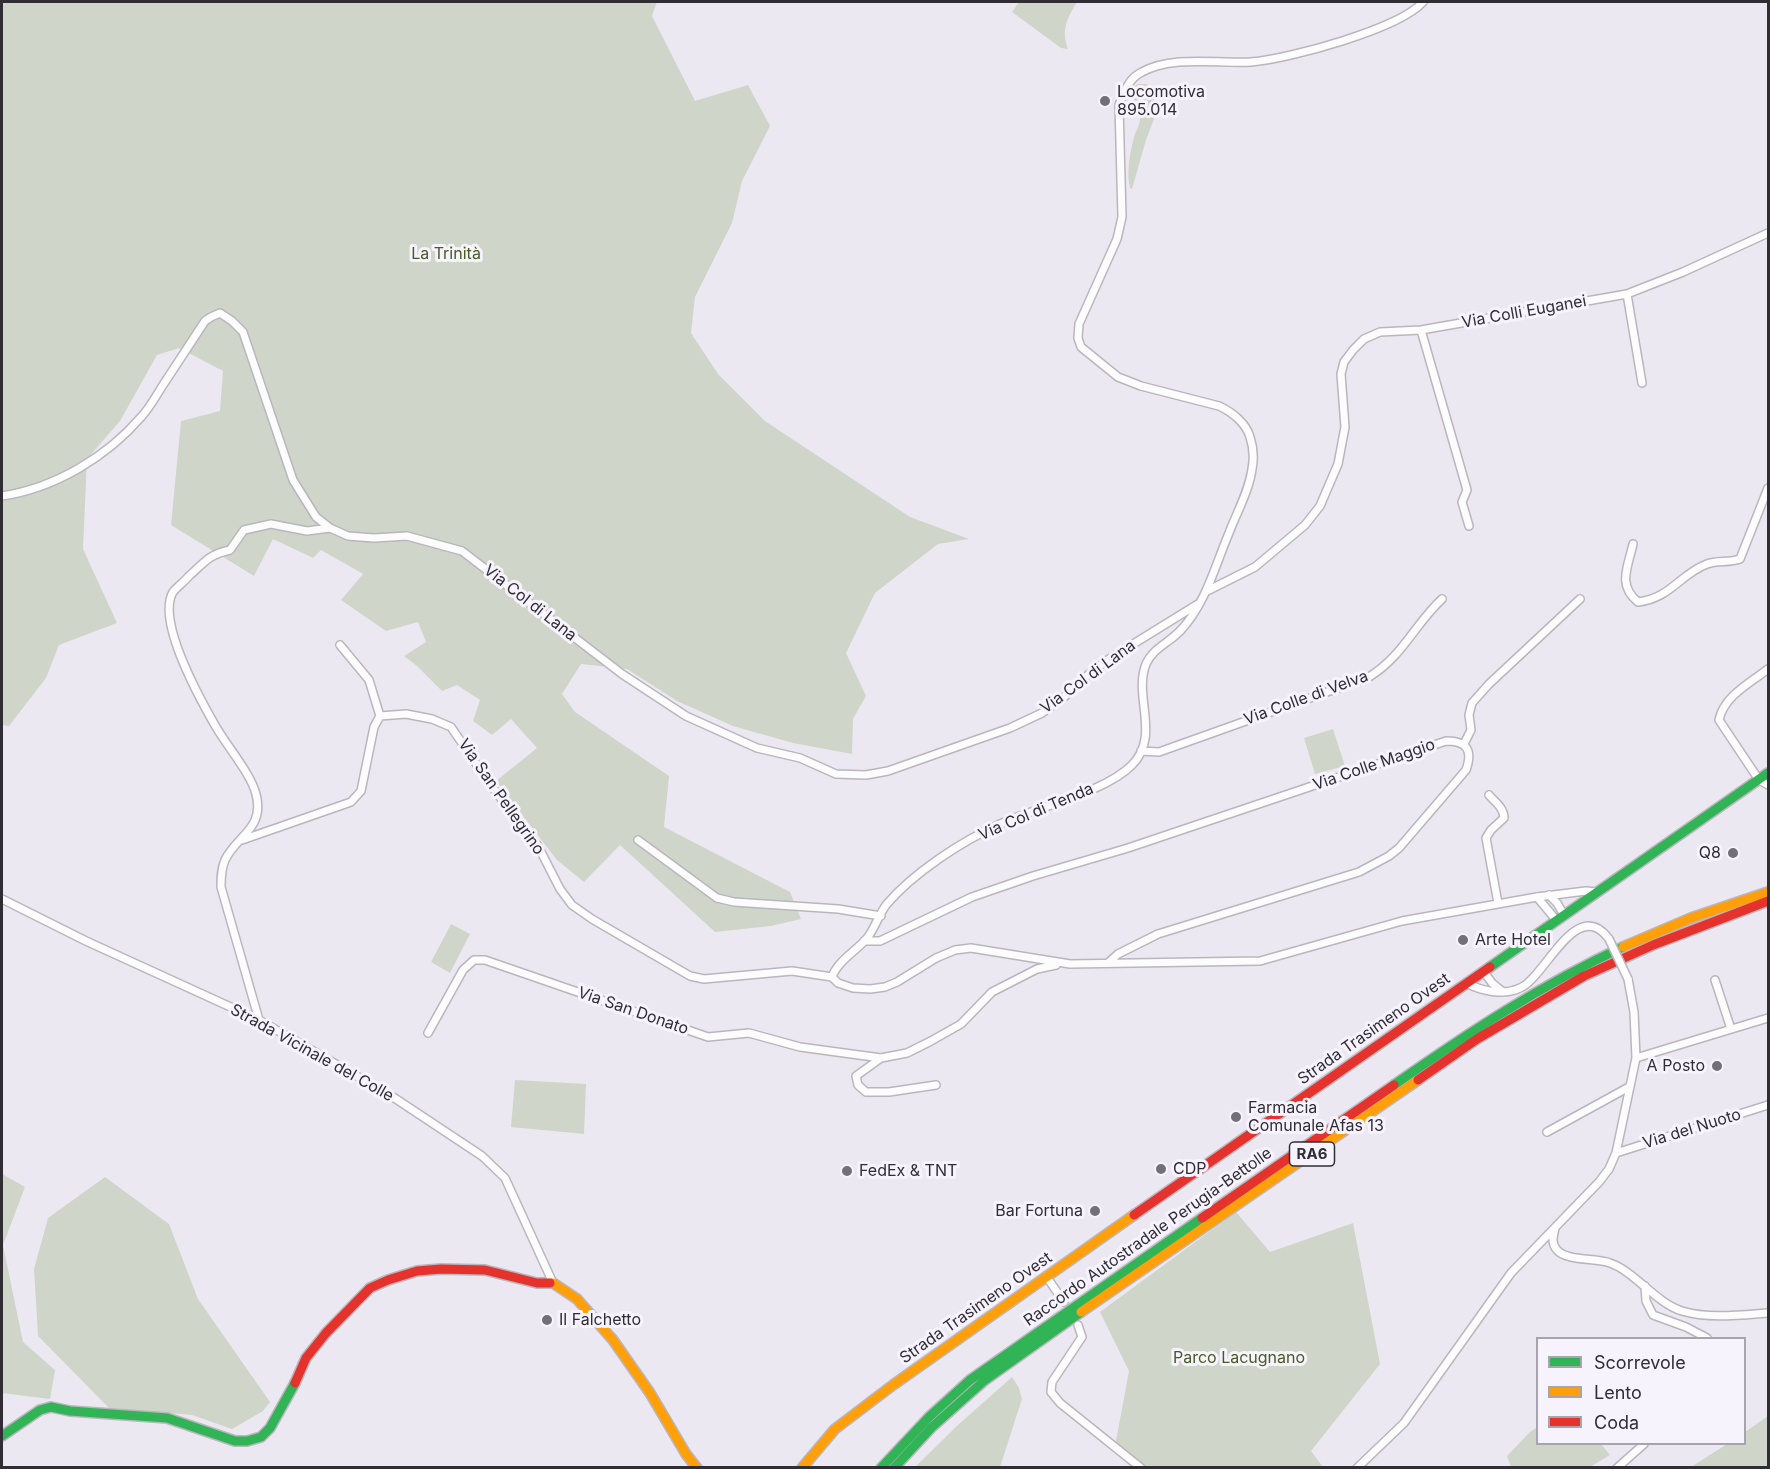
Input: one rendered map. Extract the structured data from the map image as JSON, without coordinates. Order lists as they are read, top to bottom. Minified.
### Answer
{"streets":{"main road":["Strada Trasimeno Ovest","RA6","Raccordo Autostradale Perugia-Bettolle"],"street":["Via Colli Euganei","Via Col di Lana","Via Colle di Velva","Via Colle Maggio","Via San Pellegrino","Via Col di Tenda","Via San Donato","Strada Vicinale del Colle","Via del Nuoto"]},"crossings":[["Via Colle di Velva","Via Col di Tenda"],["Via Colle Maggio","Via Col di Tenda"],["Via San Pellegrino","Via Col di Tenda"]],"parks":["La Trinità","Parco Lacugnano"],"places":["Locomotiva 895.014","Q8","Arte Hotel","A Posto","Farmacia Comunale Afas 13","CDP","FedEx & TNT","Bar Fortuna","Il Falchetto"],"legend":["Scorrevole","Lento","Coda"]}
